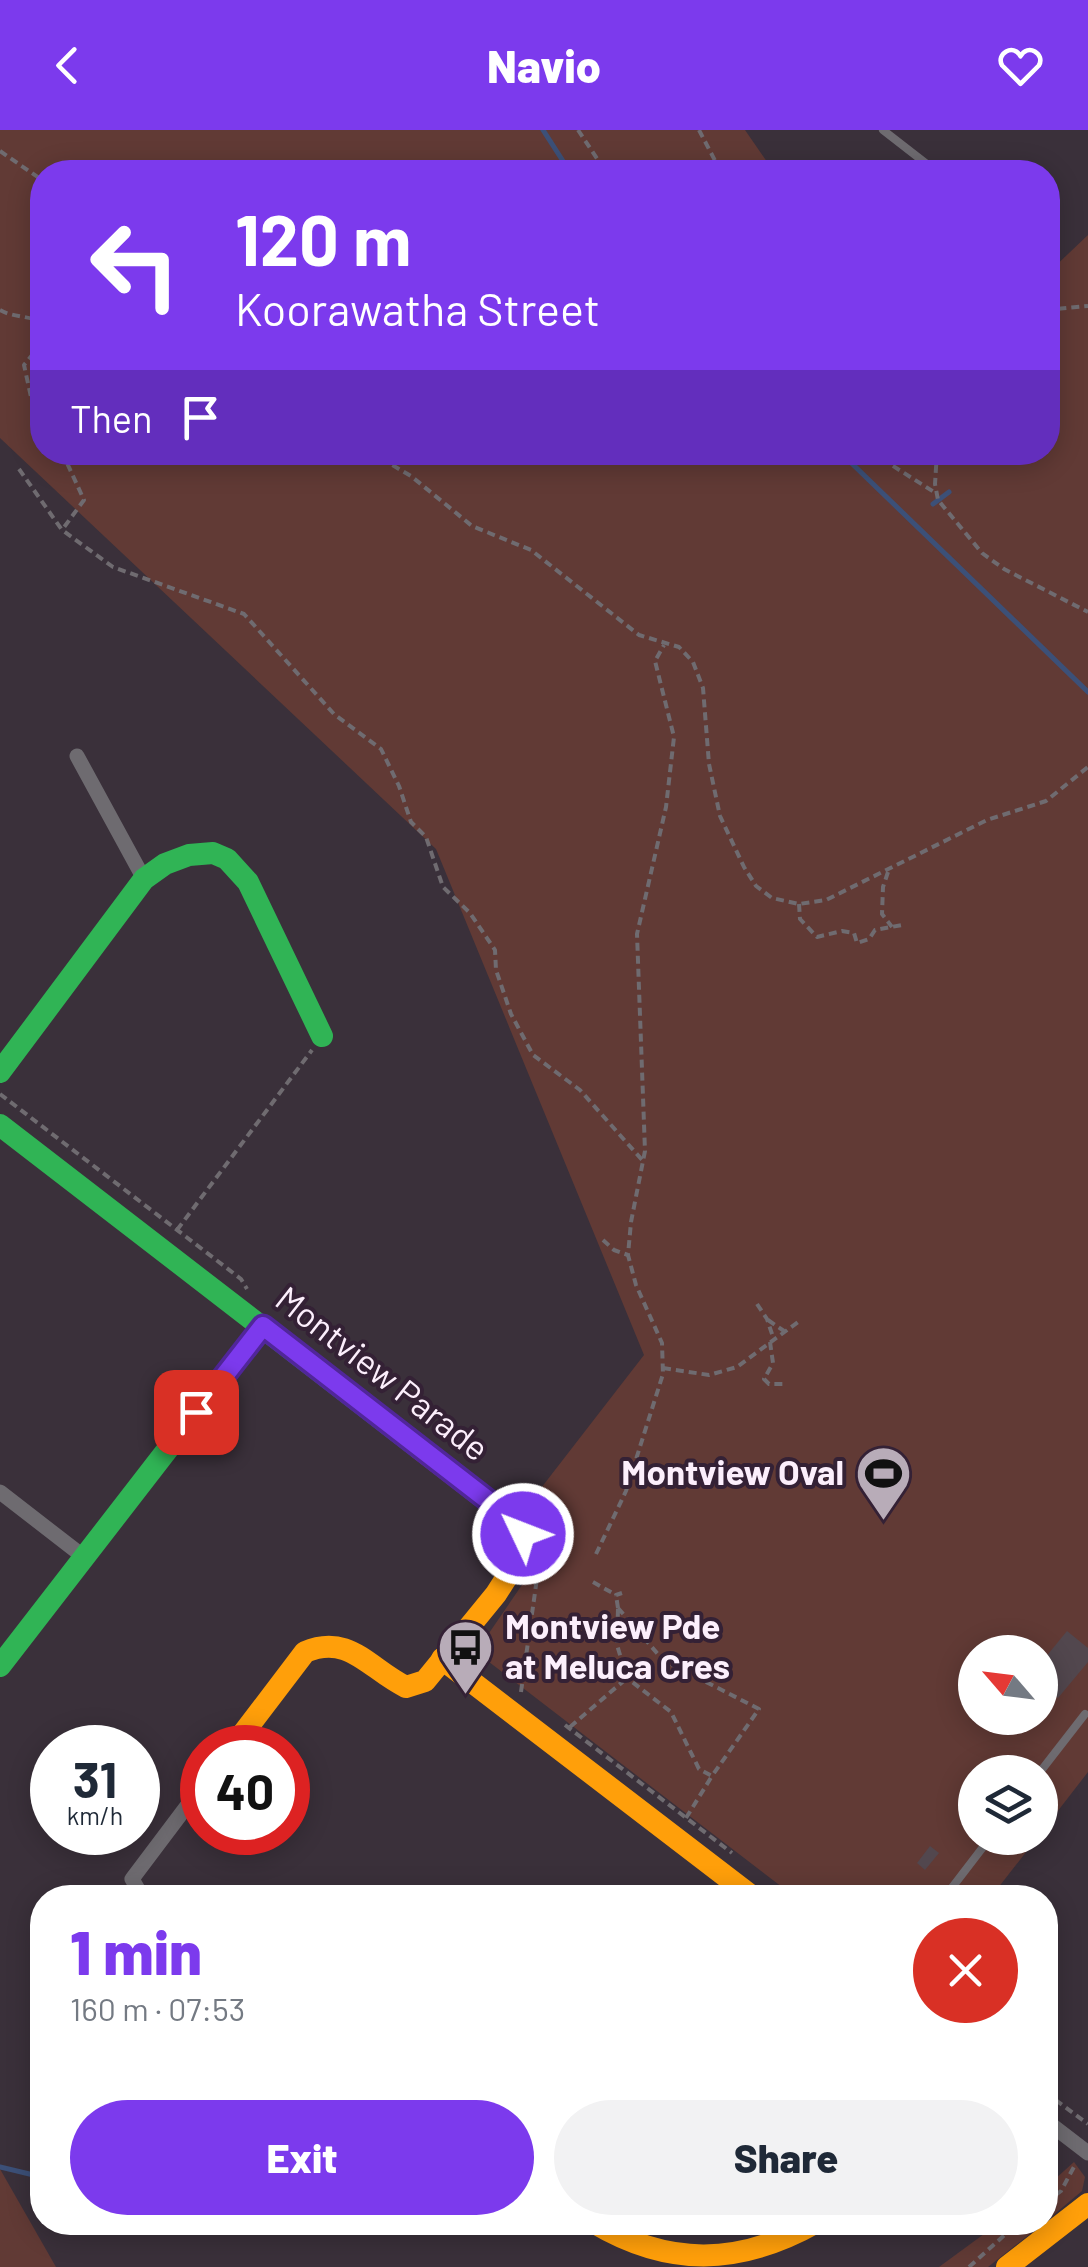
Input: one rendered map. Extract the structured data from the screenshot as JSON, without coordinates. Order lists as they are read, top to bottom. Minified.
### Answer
{"streets":{"street":["Montview Parade"]},"places":{"sports":["Montview Oval"],"bus stop":["Montview Pde at Meluca Cres"]},"north":"top left","page":{"header":"Navio","turn":["120 m","Koorawatha Street"],"then":"Then","speed":"31 km/h","limit":"40","heading":["1 min","160 m · 07:53"],"buttons":["Exit","Share"]}}
